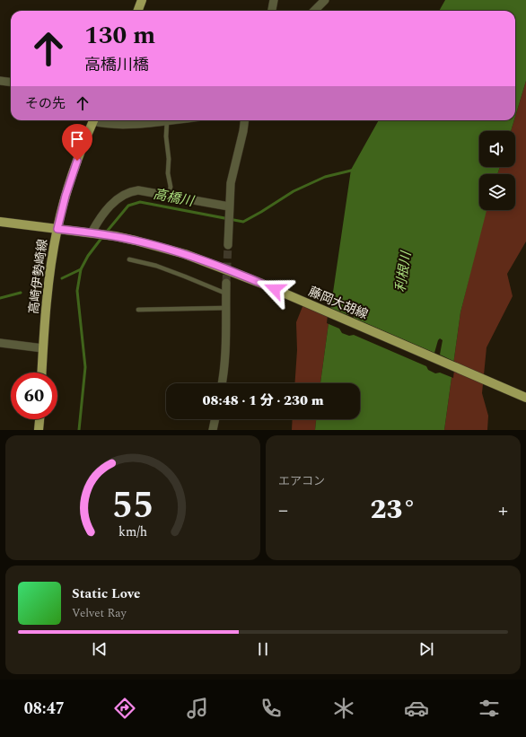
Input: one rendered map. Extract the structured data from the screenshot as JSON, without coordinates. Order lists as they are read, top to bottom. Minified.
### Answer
{"streets":{"main road":["高崎伊勢崎線","藤岡大胡線"]},"water":["高橋川","利根川"],"page":{"turn":["130 m","高橋川橋"],"then":"その先","limit":"60","trip":"08:48 · 1 分 · 230 m","tile":"エアコン","heat":["−","23°","+"],"song":["Static Love","Velvet Ray"],"tabs":"08:47","gauge":["55","km/h"]}}
